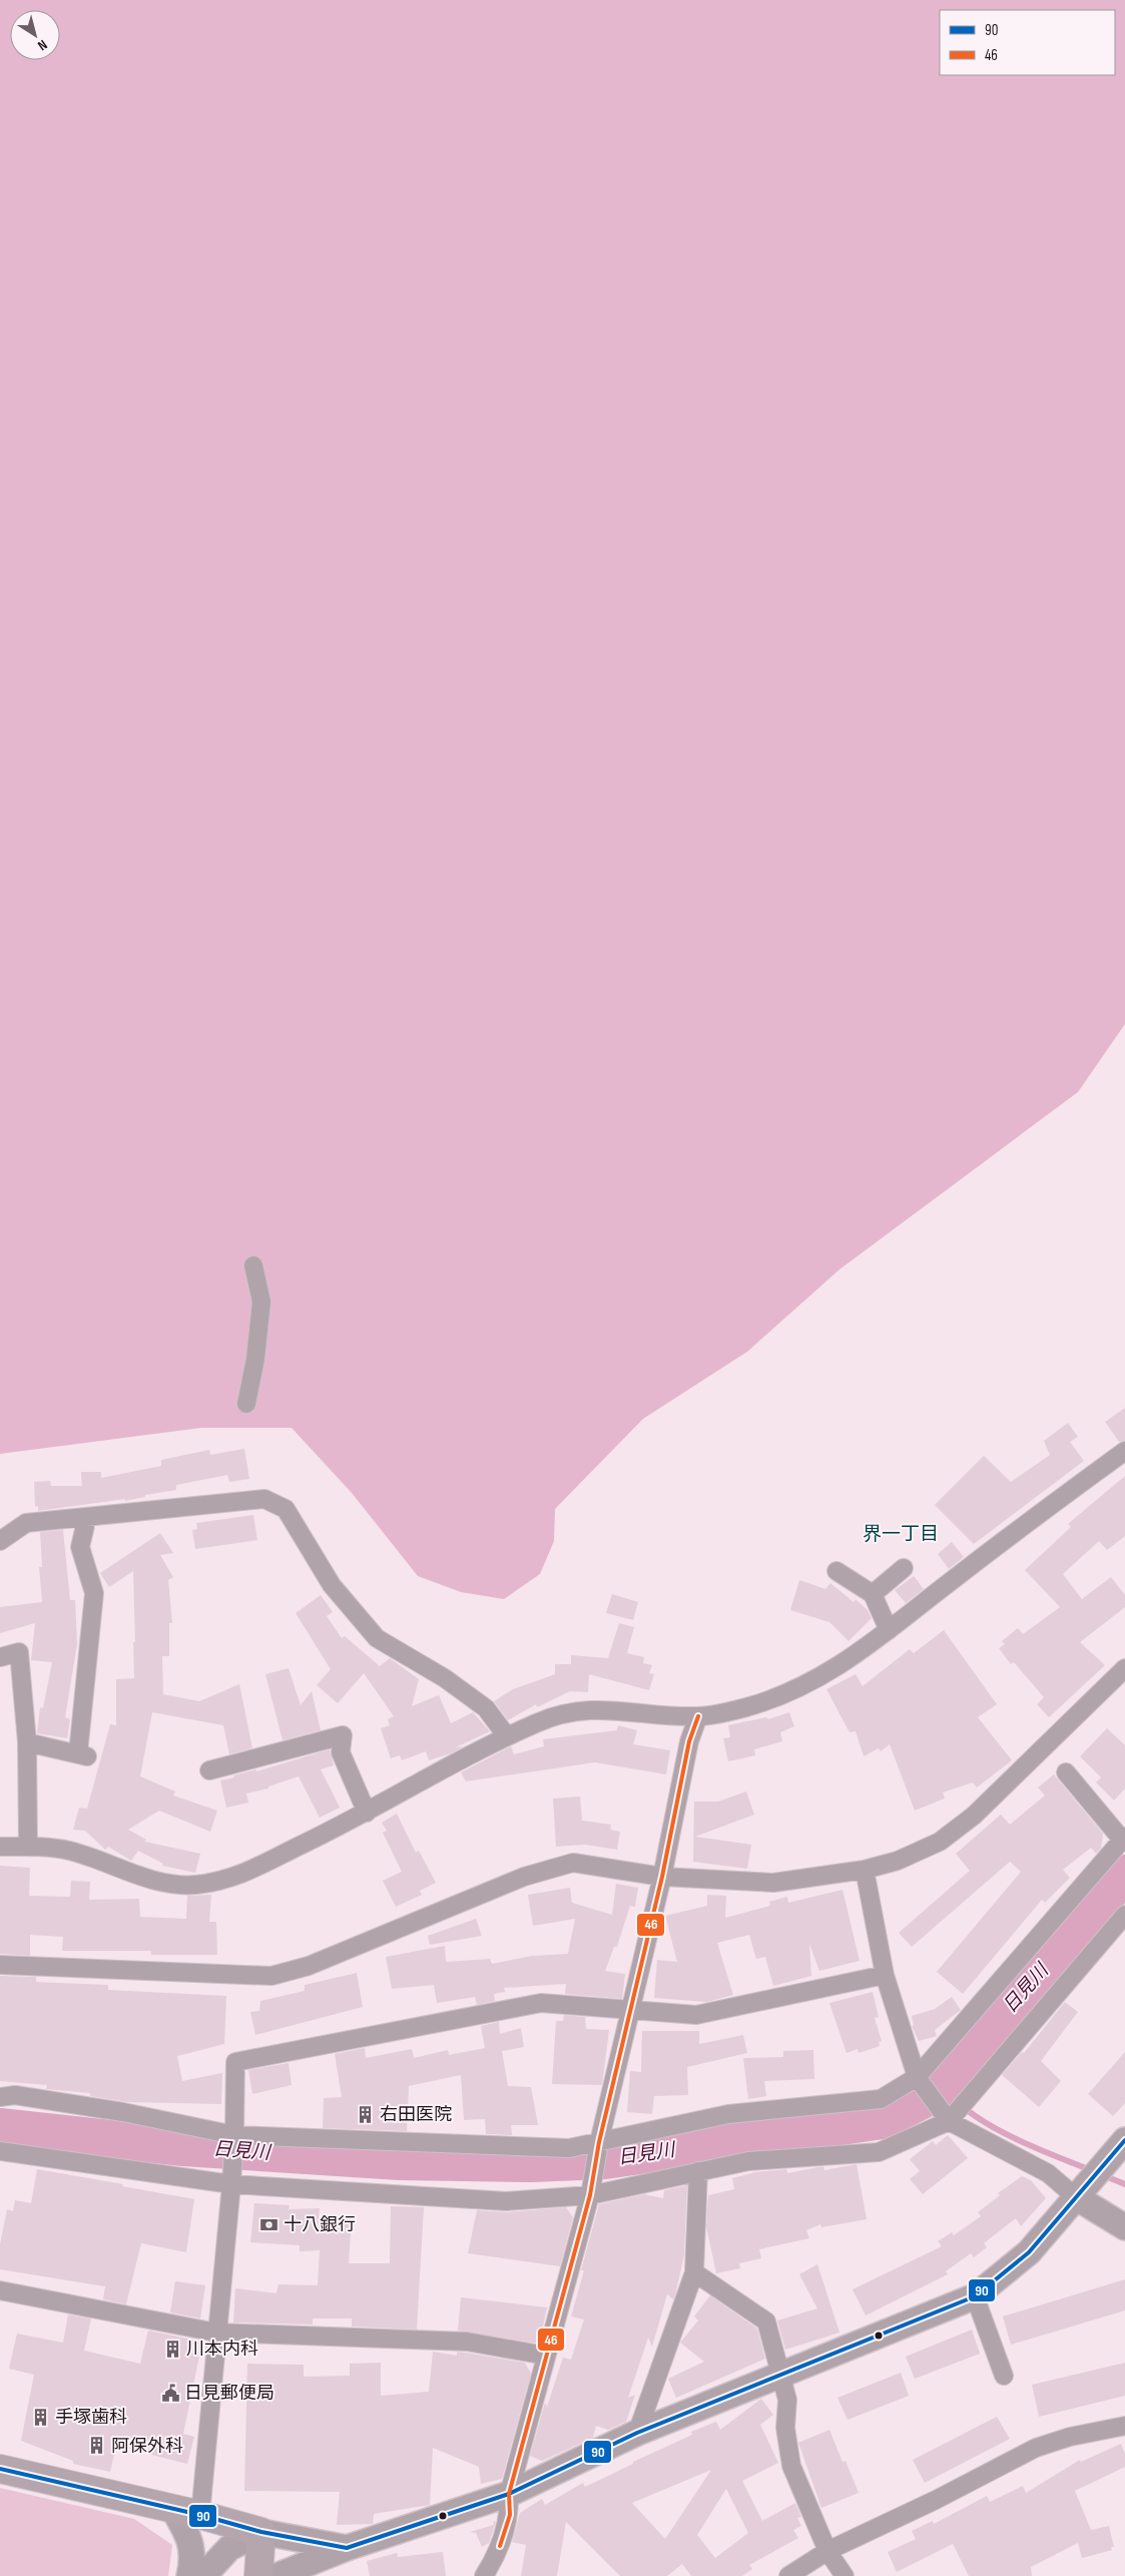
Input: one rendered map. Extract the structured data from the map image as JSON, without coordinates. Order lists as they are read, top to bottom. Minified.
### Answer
{"districts":["界一丁目"],"water":["日見川"],"places":{"building":["右田医院","川本内科","手塚歯科","阿保外科"],"bank":["十八銀行"],"public building":["日見郵便局"]},"lines":["transit line 46","transit line 90"],"legend":["90","46"],"north":"bottom right"}
